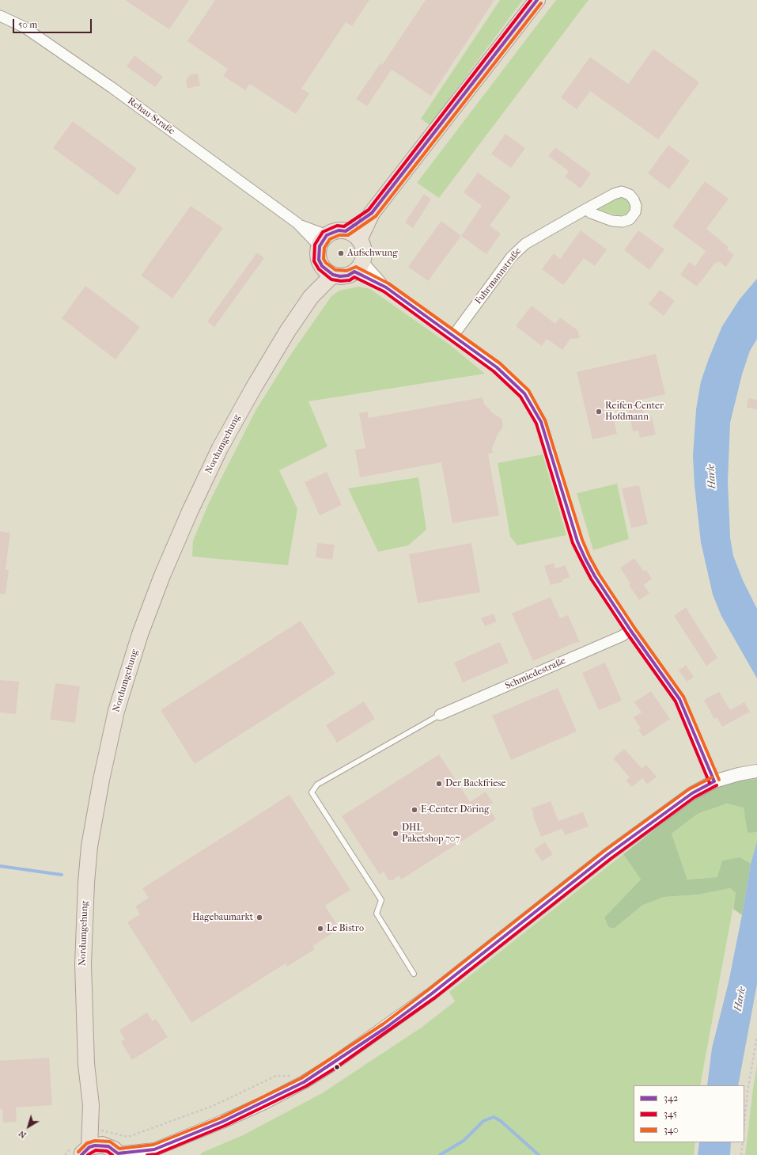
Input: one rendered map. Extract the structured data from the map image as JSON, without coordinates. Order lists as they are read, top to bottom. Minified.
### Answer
{"streets":{"main road":["Nordumgehung"],"street":["Rehau-Straße","Fuhrmannstraße","Schmiedestraße"]},"crossings":[["Rehau-Straße","Nordumgehung"]],"water":["Harle"],"places":["Aufschwung","Reifen-Center Hofdmann","Der Backfriese","E-Center Döring","DHL Paketshop 707","Hagebaumarkt","Le Bistro"],"lines":["transit line 342","transit line 345","transit line 340"],"legend":["342","345","340"],"scale_bar":"50 m","north":"bottom left"}
